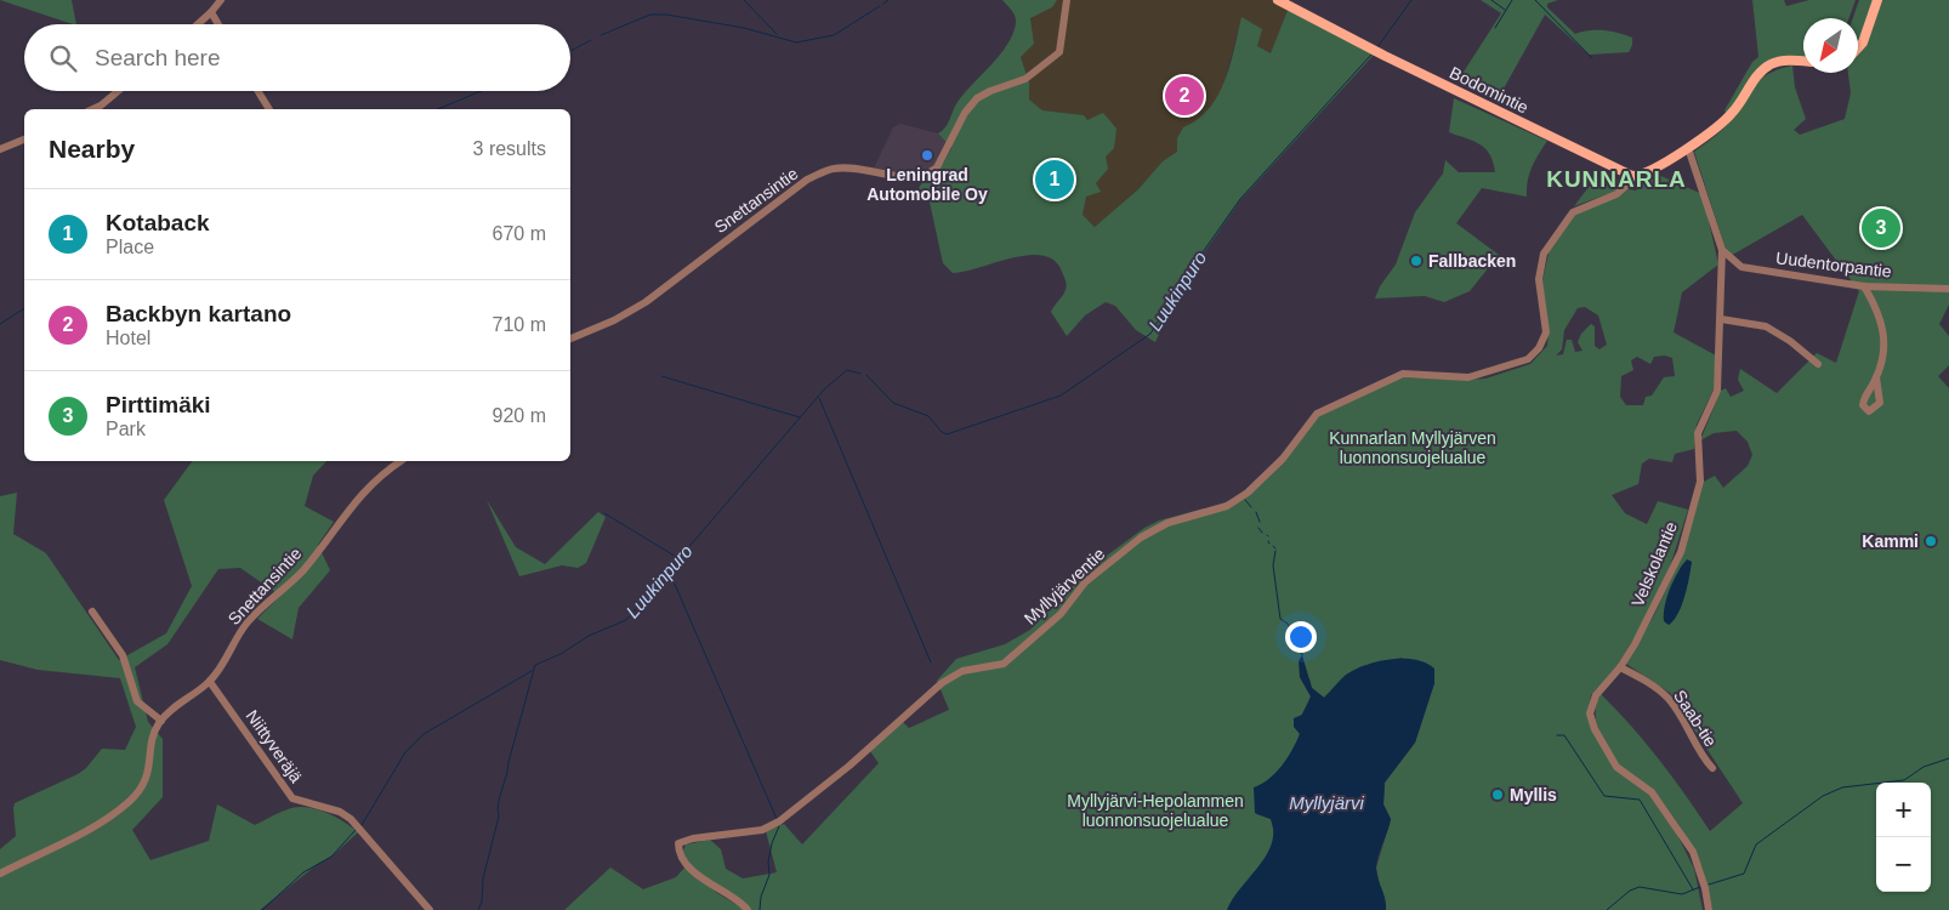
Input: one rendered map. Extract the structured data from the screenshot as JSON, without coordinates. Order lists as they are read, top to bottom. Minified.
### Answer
{"streets":{"main road":["Bodomintie"],"street":["Snettansintie","Uudentorpantie","Velskolantie","Myllyjärventie","Saab-tie","Niittyveräjä"]},"crossings":[["Bodomintie","Myllyjärventie"],["Snettansintie","Niittyveräjä"],["Uudentorpantie","Velskolantie"],["Velskolantie","Saab-tie"]],"districts":["KUNNARLA"],"water":["Luukinpuro","Myllyjärvi"],"parks":["Kunnarlan Myllyjärven luonnonsuojelualue","Myllyjärvi-Hepolammen luonnonsuojelualue"],"places":["Leningrad Automobile Oy","Fallbacken","Kammi","Myllis"],"north":"bottom left","page":{"search":"Search here","pins":["2","1","3"],"heading":["Nearby","3 results"],"list":[{"mark":"1","name":"Kotaback","note":"Place","value":"670 m"},{"mark":"2","name":"Backbyn kartano","note":"Hotel","value":"710 m"},{"mark":"3","name":"Pirttimäki","note":"Park","value":"920 m"}],"map_buttons":["+","−"]}}
